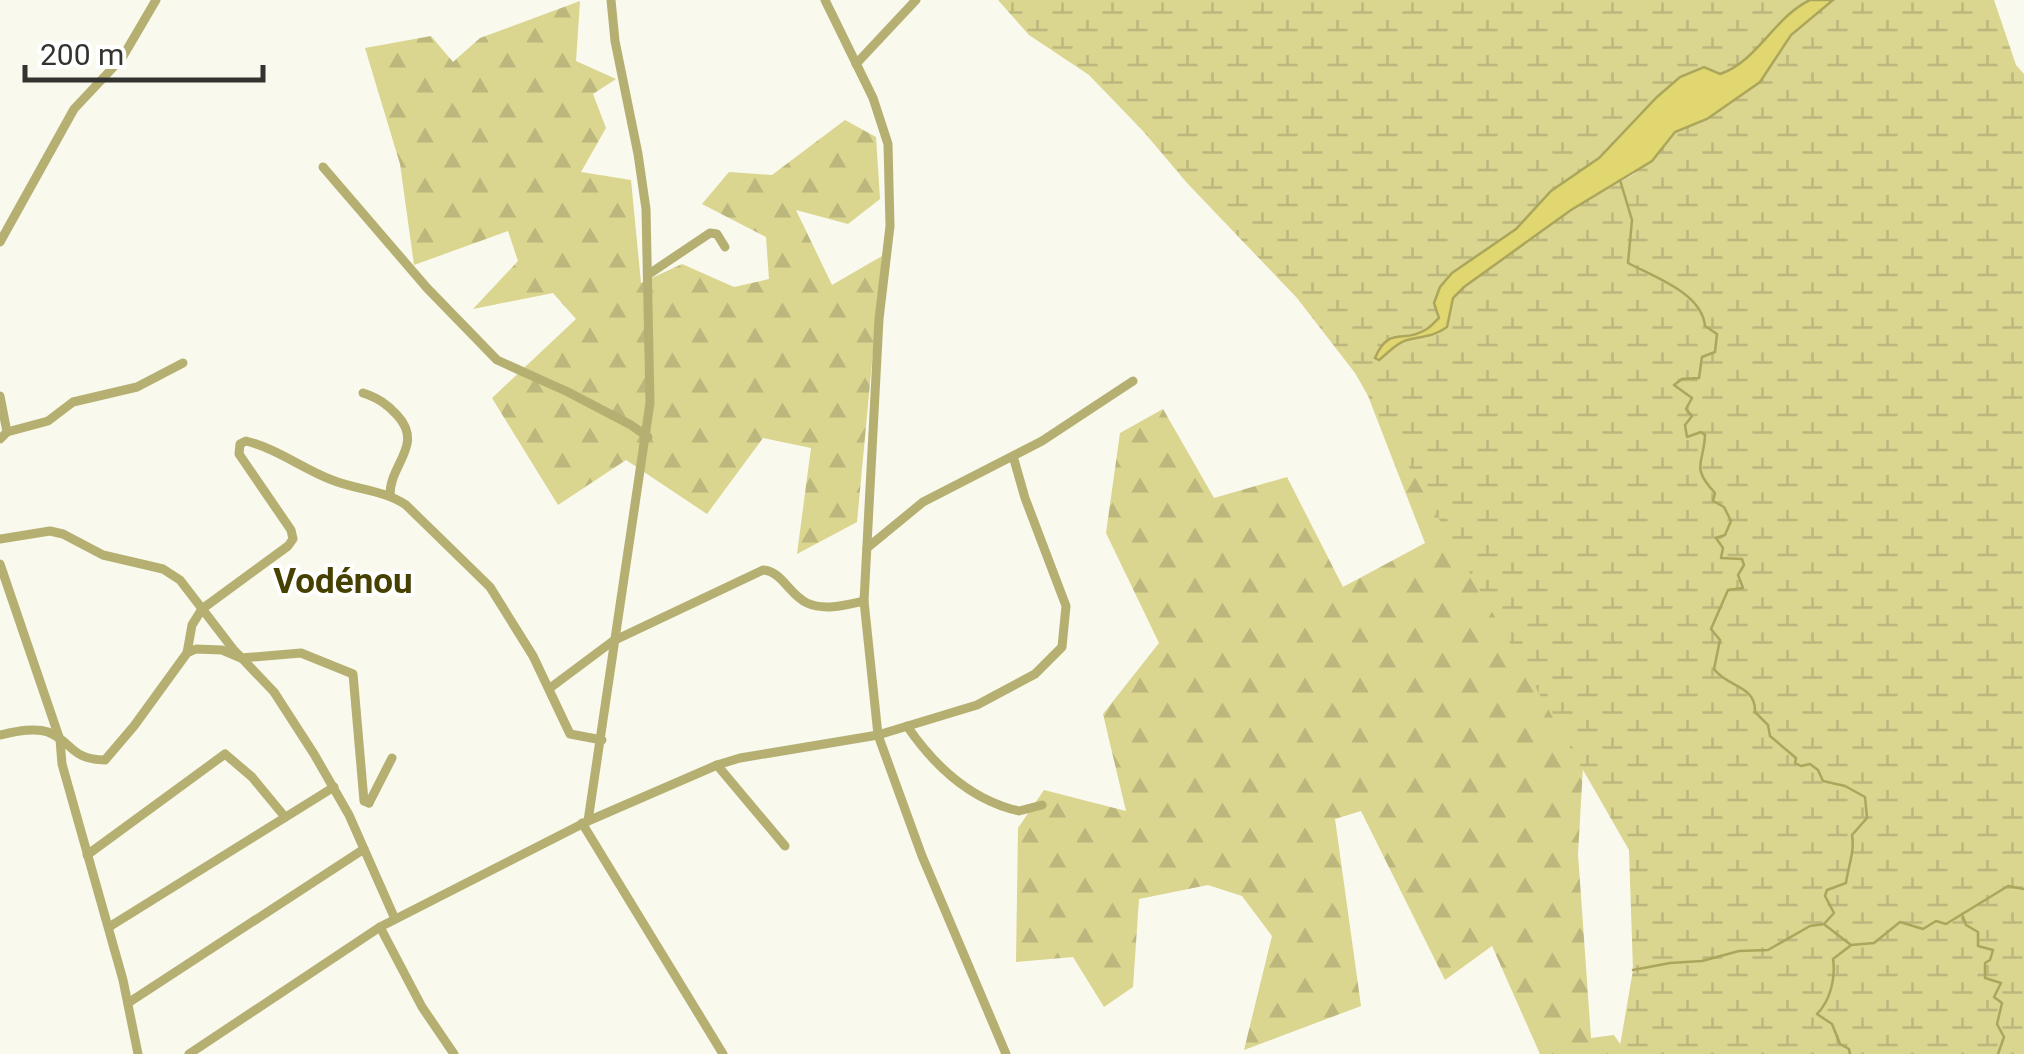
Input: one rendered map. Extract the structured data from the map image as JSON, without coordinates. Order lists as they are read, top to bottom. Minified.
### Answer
{"districts":["Vodénou"],"scale_bar":"200 m"}
